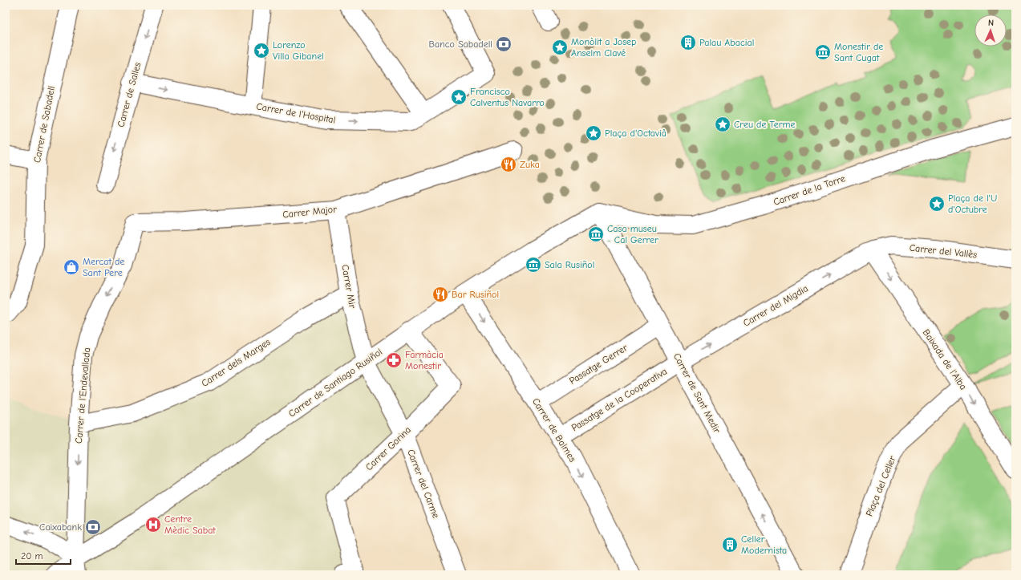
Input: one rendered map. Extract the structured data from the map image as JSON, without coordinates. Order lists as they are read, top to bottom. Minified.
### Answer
{"streets":{"street":["Carrer de Salles","Carrer de l'Hospital","Carrer de Sabadell","Carrer de la Torre","Carrer Major","Carrer del Vallès","Carrer Mir","Carrer del Migdia","Baixada de l'Alba","Carrer dels Marges","Passatge Gerrer","Carrer de Santiago Rusiñol","Carrer de Sant Medir","Carrer de l'Endevallada","Passatge de la Cooperativa","Carrer de Balmes","Carrer Gorina","Carrer del Carme","Plaça del Celler"]},"crossings":[["Carrer de Salles","Carrer de l'Hospital"],["Carrer de la Torre","Carrer de Santiago Rusiñol"],["Carrer de la Torre","Carrer de Sant Medir"],["Carrer Major","Carrer Mir"],["Carrer Major","Carrer de l'Endevallada"],["Carrer del Vallès","Carrer del Migdia"],["Carrer del Vallès","Baixada de l'Alba"],["Carrer Mir","Carrer dels Marges"],["Carrer Mir","Carrer de Santiago Rusiñol"],["Carrer Mir","Carrer del Carme"],["Carrer del Migdia","Baixada de l'Alba"],["Carrer del Migdia","Carrer de Sant Medir"],["Carrer del Migdia","Passatge de la Cooperativa"],["Baixada de l'Alba","Plaça del Celler"],["Carrer dels Marges","Carrer de l'Endevallada"],["Passatge Gerrer","Carrer de Sant Medir"],["Passatge Gerrer","Carrer de Balmes"],["Carrer de Santiago Rusiñol","Carrer de Sant Medir"],["Carrer de Santiago Rusiñol","Carrer de l'Endevallada"],["Carrer de Santiago Rusiñol","Carrer de Balmes"],["Carrer de Santiago Rusiñol","Carrer Gorina"],["Carrer de Santiago Rusiñol","Carrer del Carme"],["Carrer de Sant Medir","Passatge de la Cooperativa"],["Passatge de la Cooperativa","Carrer de Balmes"],["Carrer Gorina","Carrer del Carme"]],"one_way":["Carrer de l'Hospital","Carrer del Migdia","Baixada de l'Alba","Carrer de Sant Medir","Carrer de l'Endevallada","Carrer de Balmes"],"places":{"building":["Palau Abacial","Celler Modernista"],"bank":["Banco Sabadell","Caixabank"],"place":["Monòlit a Josep Anselm Clavé","Lorenzo Villa Gibanel","Francisco Calventus Navarro","Creu de Terme","Plaça d'Octavià","Plaça de l'U d'Octubre"],"museum":["Monestir de Sant Cugat","Casa museu - Cal Gerrer","Sala Rusiñol"],"restaurant":["Zuka","Bar Rusiñol"],"shop":["Mercat de Sant Pere"],"pharmacy":["Farmàcia Monestir"],"hospital":["Centre Mèdic Sabat"]},"scale_bar":"20 m","north":"top"}
